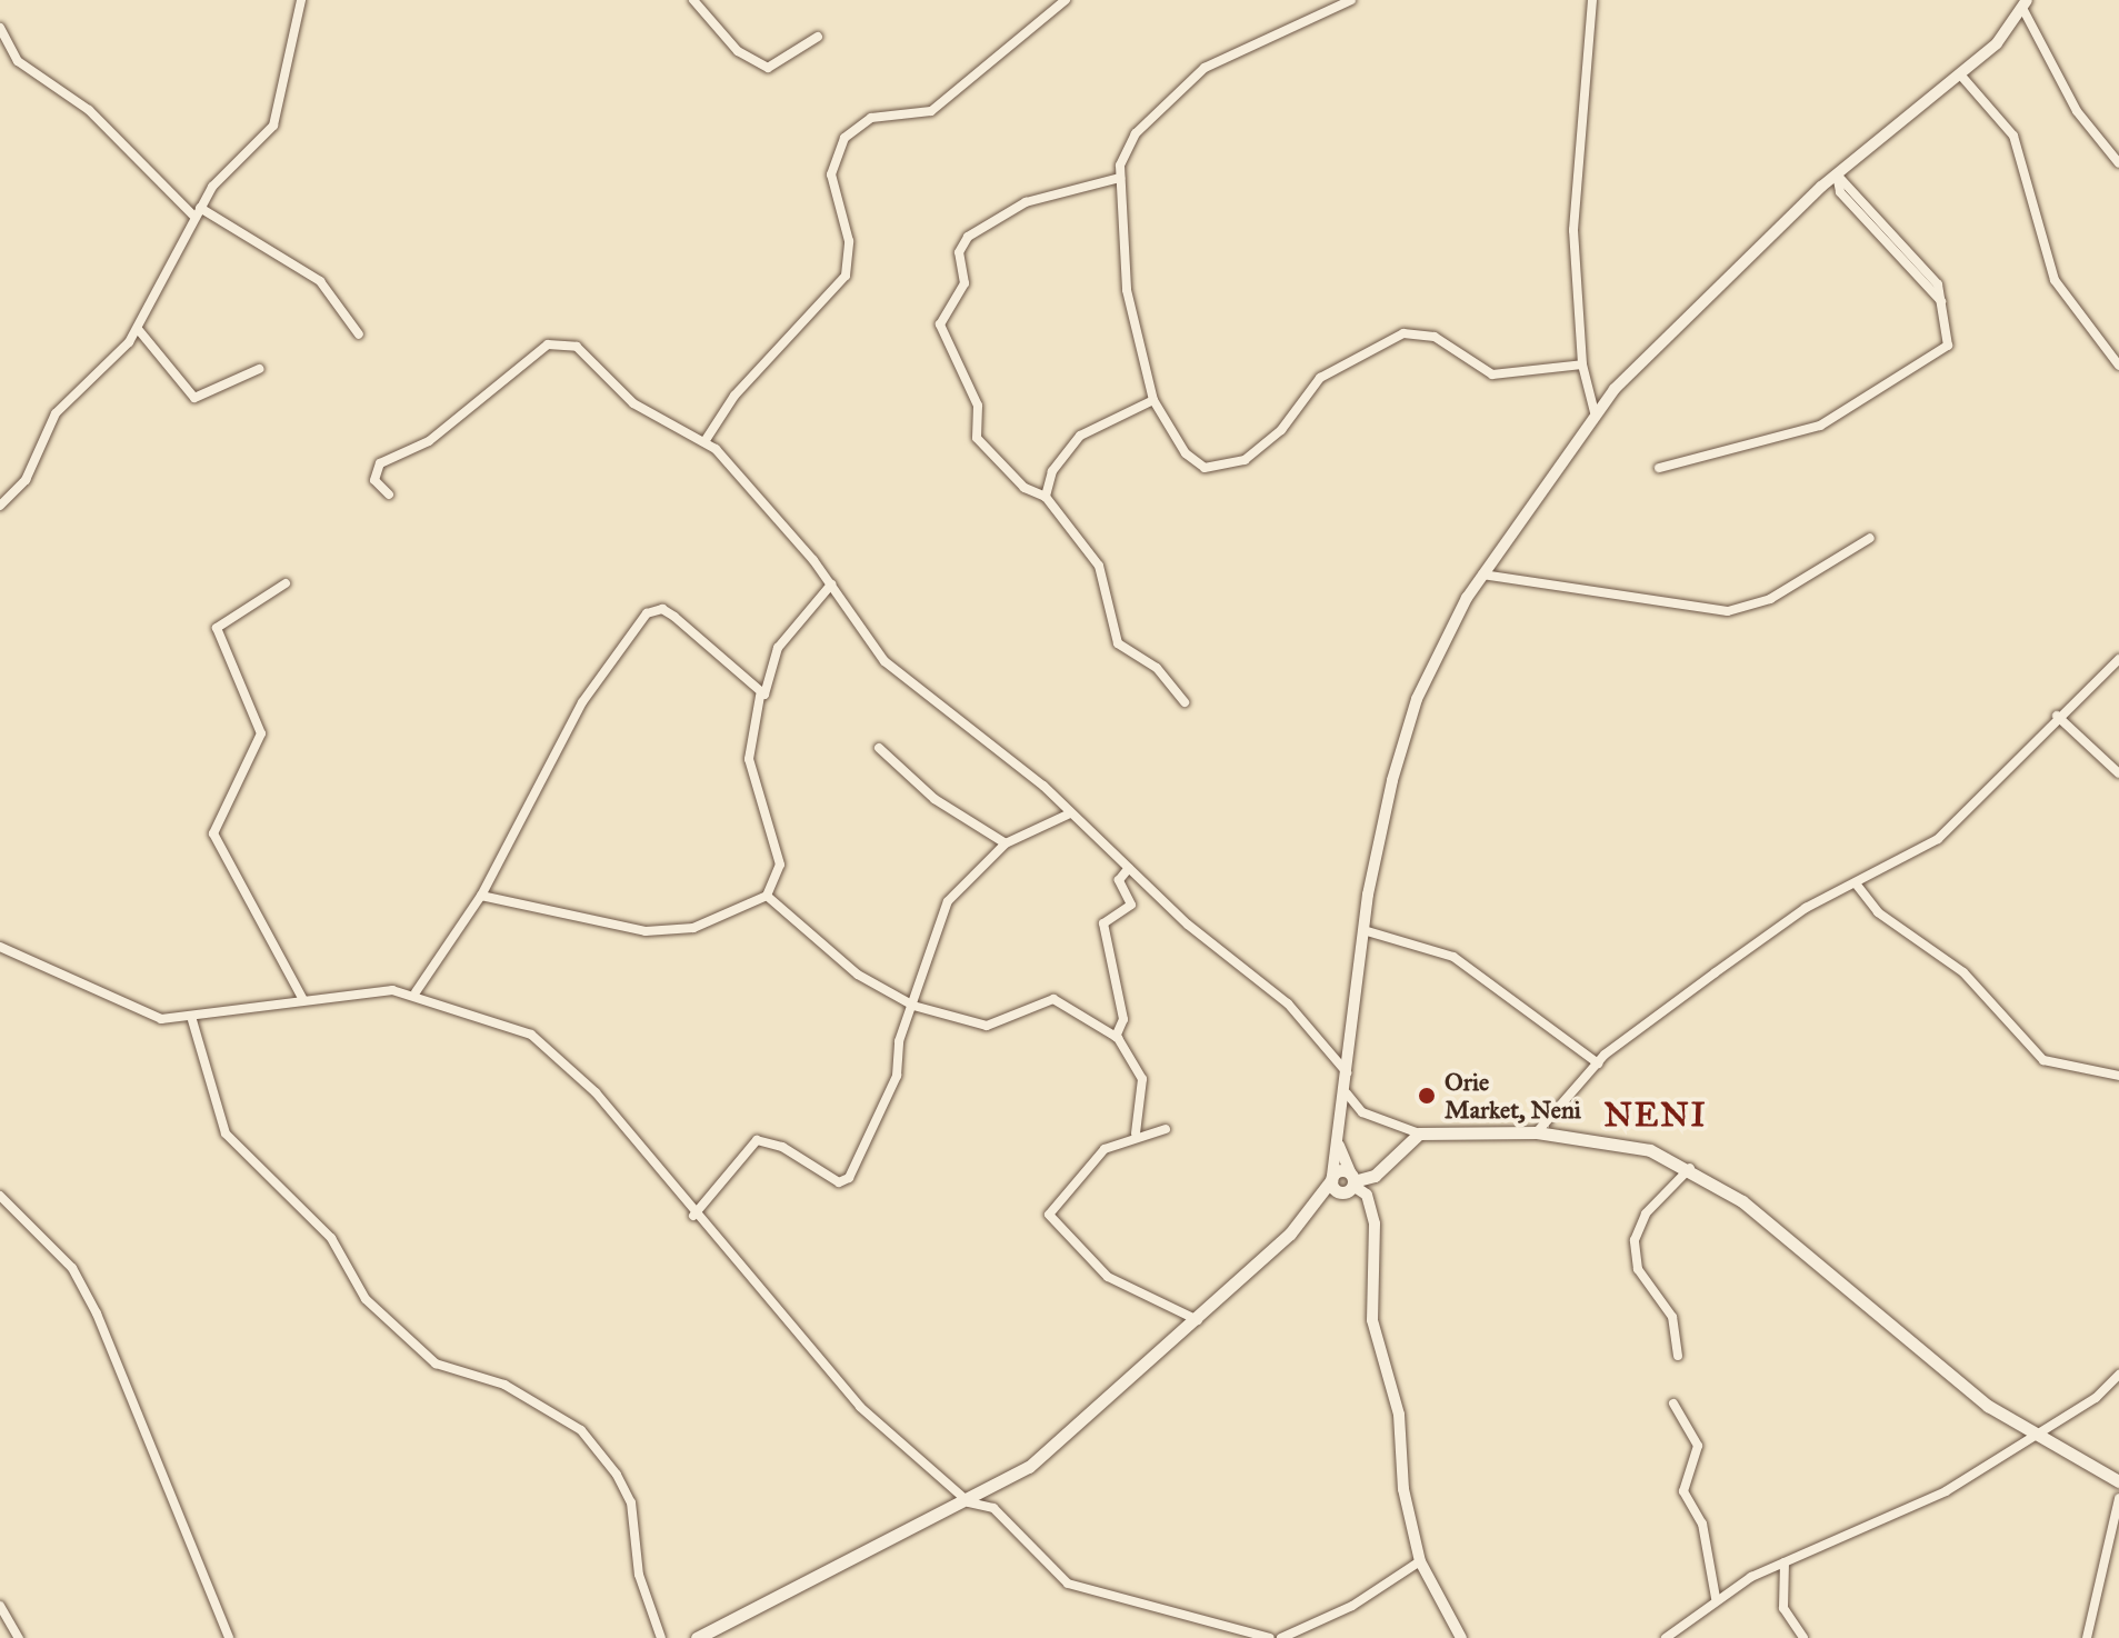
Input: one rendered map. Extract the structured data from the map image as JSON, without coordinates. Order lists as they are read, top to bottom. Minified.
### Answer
{"districts":["NENI"],"places":["Orie Market, Neni"]}
